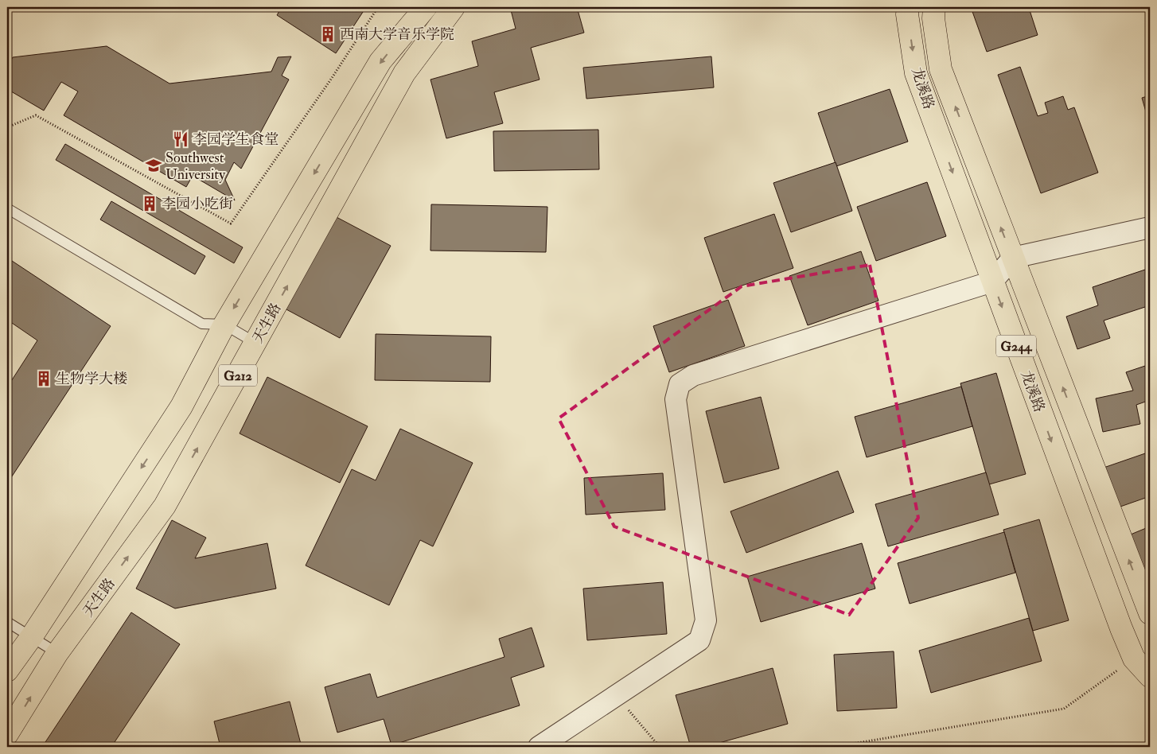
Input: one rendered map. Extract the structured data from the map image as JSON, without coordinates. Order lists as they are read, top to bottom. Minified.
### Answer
{"streets":{"highway":["龙溪路","天生路","G244","G212"]},"places":{"building":["西南大学音乐学院","李园小吃街","生物学大楼"],"restaurant":["李园学生食堂"],"school or university":["Southwest University"]}}
